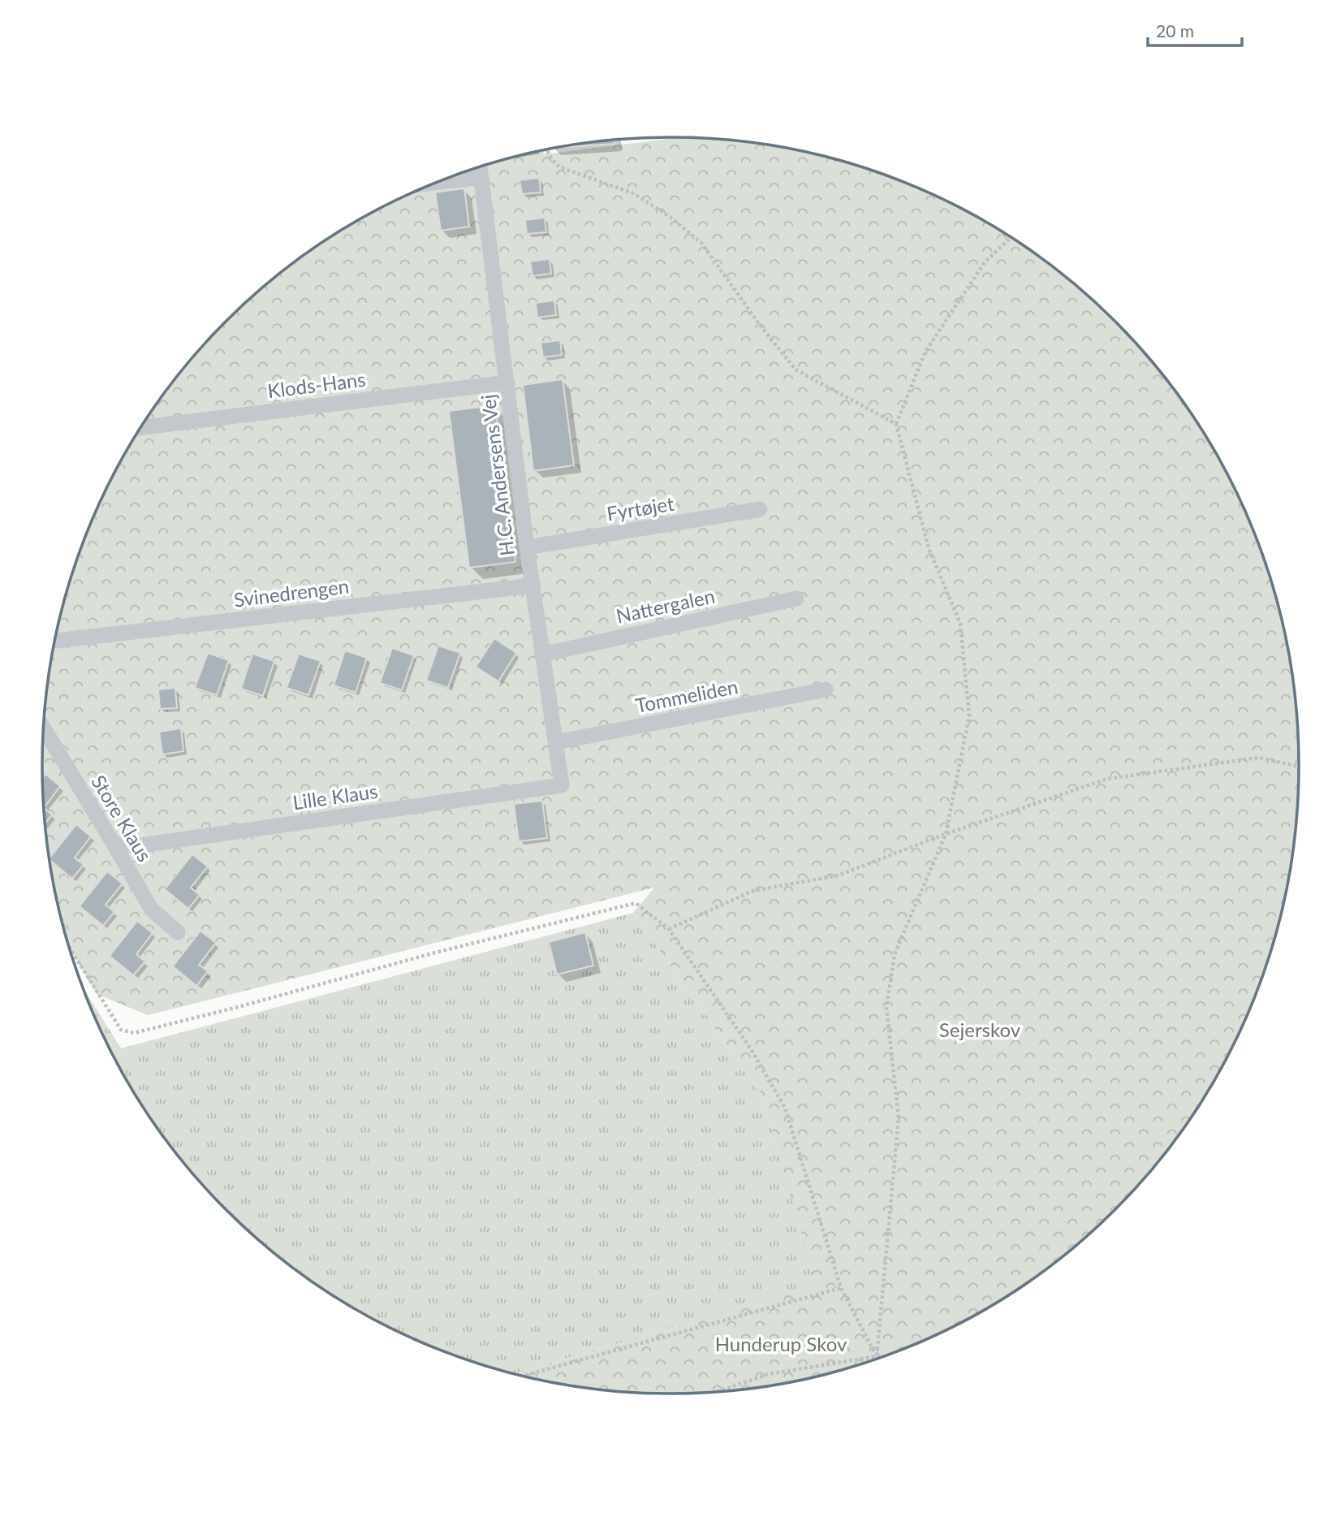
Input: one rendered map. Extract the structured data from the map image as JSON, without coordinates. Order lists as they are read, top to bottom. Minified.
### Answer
{"streets":{"lane":["Klods-Hans","H.C. Andersens Vej","Fyrtøjet","Svinedrengen","Nattergalen","Tommeliden","Lille Klaus","Store Klaus"]},"crossings":[["Klods-Hans","H.C. Andersens Vej"],["H.C. Andersens Vej","Fyrtøjet"],["H.C. Andersens Vej","Svinedrengen"],["H.C. Andersens Vej","Nattergalen"],["H.C. Andersens Vej","Tommeliden"],["H.C. Andersens Vej","Lille Klaus"],["Lille Klaus","Store Klaus"]],"parks":["Sejerskov","Hunderup Skov"],"scale_bar":"20 m"}
